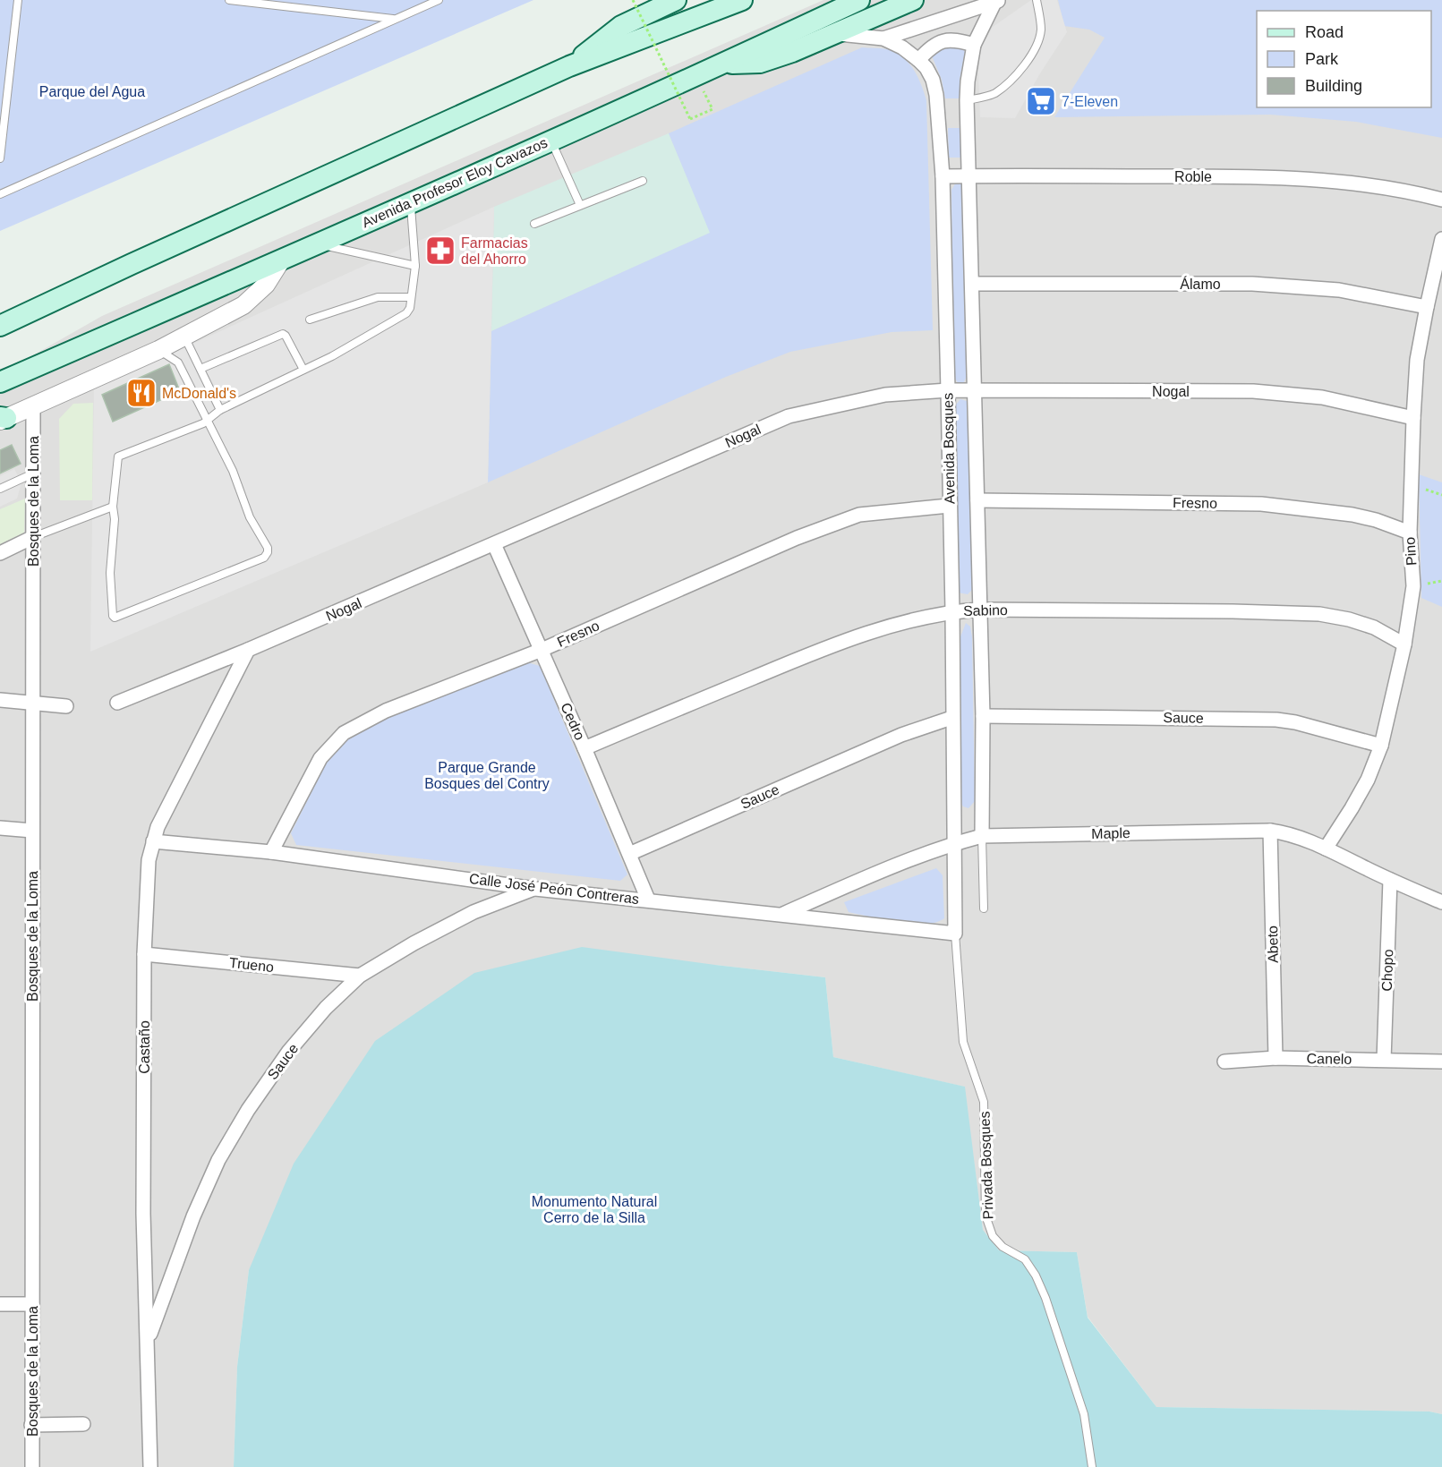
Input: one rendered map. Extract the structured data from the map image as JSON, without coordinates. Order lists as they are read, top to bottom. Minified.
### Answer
{"streets":{"main road":["Avenida Profesor Eloy Cavazos"],"street":["Roble","Álamo","Nogal","Avenida Bosques","Bosques de la Loma","Fresno","Pino","Sabino","Sauce","Cedro","Maple","Calle José Peón Contreras","Abeto","Trueno","Chopo","Castaño","Canelo"],"lane":["Privada Bosques"]},"crossings":[["Roble","Avenida Bosques"],["Avenida Profesor Eloy Cavazos","Avenida Bosques"],["Álamo","Avenida Bosques"],["Álamo","Pino"],["Nogal","Avenida Bosques"],["Nogal","Pino"],["Nogal","Cedro"],["Nogal","Castaño"],["Avenida Bosques","Fresno"],["Avenida Bosques","Sabino"],["Avenida Bosques","Sauce"],["Avenida Bosques","Maple"],["Avenida Bosques","Calle José Peón Contreras"],["Avenida Bosques","Privada Bosques"],["Fresno","Pino"],["Fresno","Cedro"],["Fresno","Calle José Peón Contreras"],["Pino","Sabino"],["Pino","Sauce"],["Pino","Maple"],["Sabino","Cedro"],["Sauce","Cedro"],["Sauce","Calle José Peón Contreras"],["Sauce","Trueno"],["Sauce","Castaño"],["Cedro","Calle José Peón Contreras"],["Maple","Calle José Peón Contreras"],["Maple","Abeto"],["Maple","Chopo"],["Calle José Peón Contreras","Castaño"],["Calle José Peón Contreras","Privada Bosques"],["Abeto","Canelo"],["Trueno","Castaño"],["Chopo","Canelo"]],"parks":["Parque del Agua","Parque Grande Bosques del Contry","Monumento Natural Cerro de la Silla"],"places":{"supermarket":["7-Eleven"],"pharmacy":["Farmacias del Ahorro"],"restaurant":["McDonald's"]},"legend":["Road","Park","Building"]}
